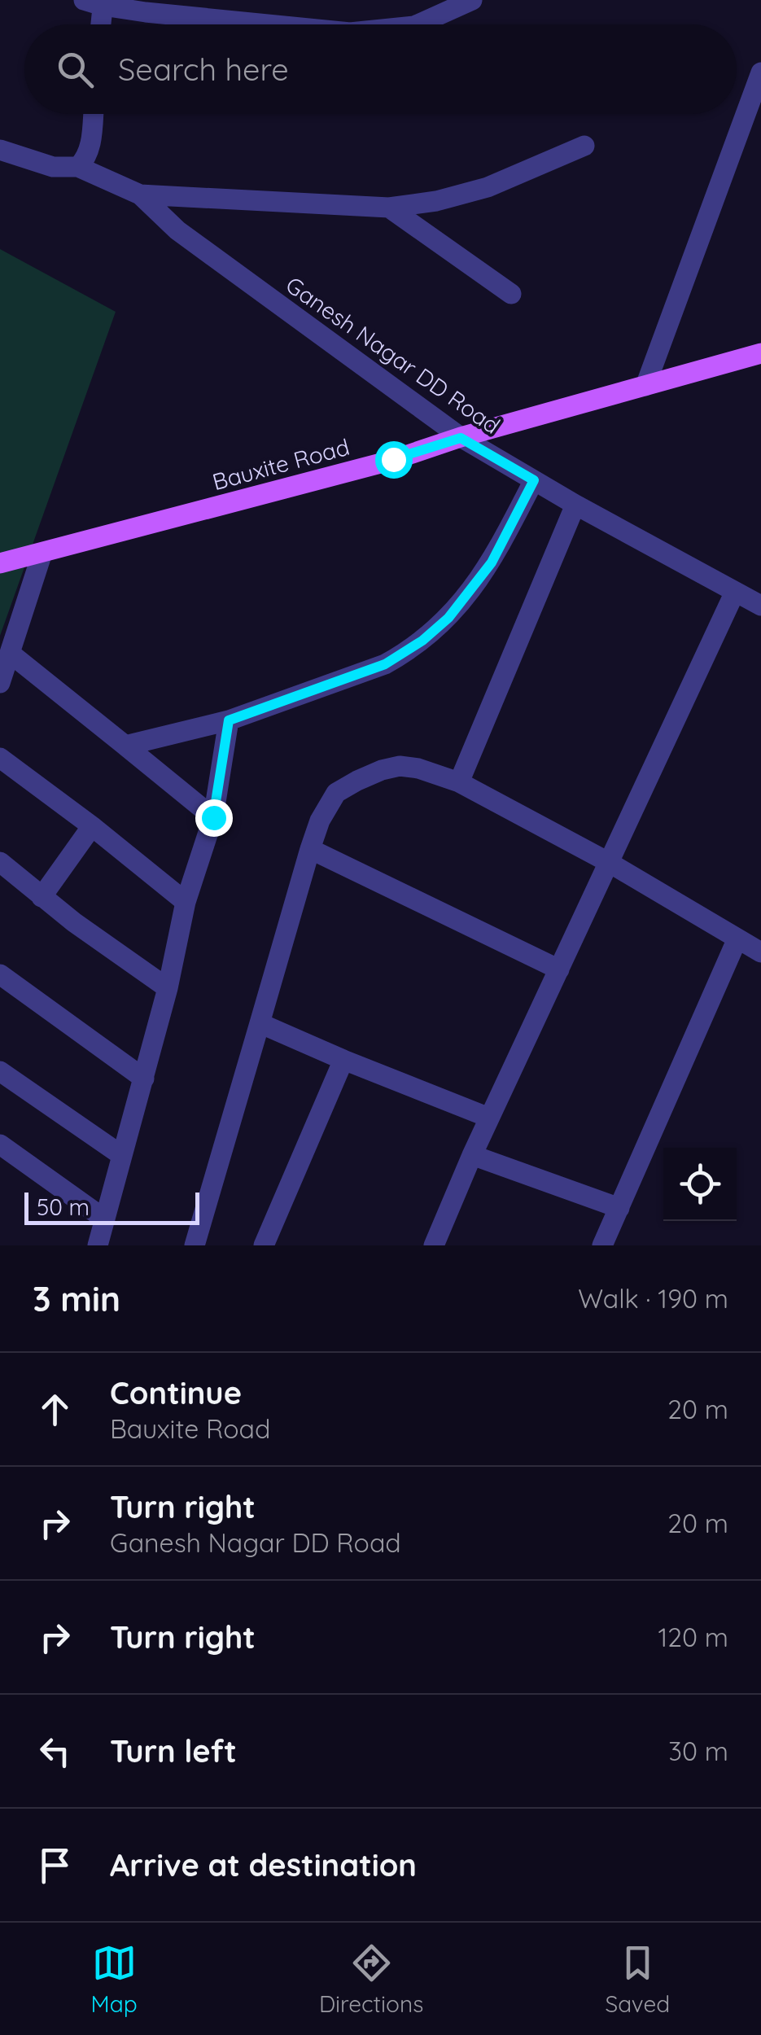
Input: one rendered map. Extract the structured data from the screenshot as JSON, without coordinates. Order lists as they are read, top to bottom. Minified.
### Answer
{"streets":{"main road":["Bauxite Road"],"street":["Ganesh Nagar DD Road"]},"crossings":[["Ganesh Nagar DD Road","Bauxite Road"]],"scale_bar":"50 m","page":{"search":"Search here","scale":"50 m","heading":["3 min","Walk · 190 m"],"list":[["Continue","Bauxite Road","20 m"],["Turn right","Ganesh Nagar DD Road","20 m"],["Turn right","120 m"],["Turn left","30 m"],"Arrive at destination"],"nav":["Map","Directions","Saved"]}}
